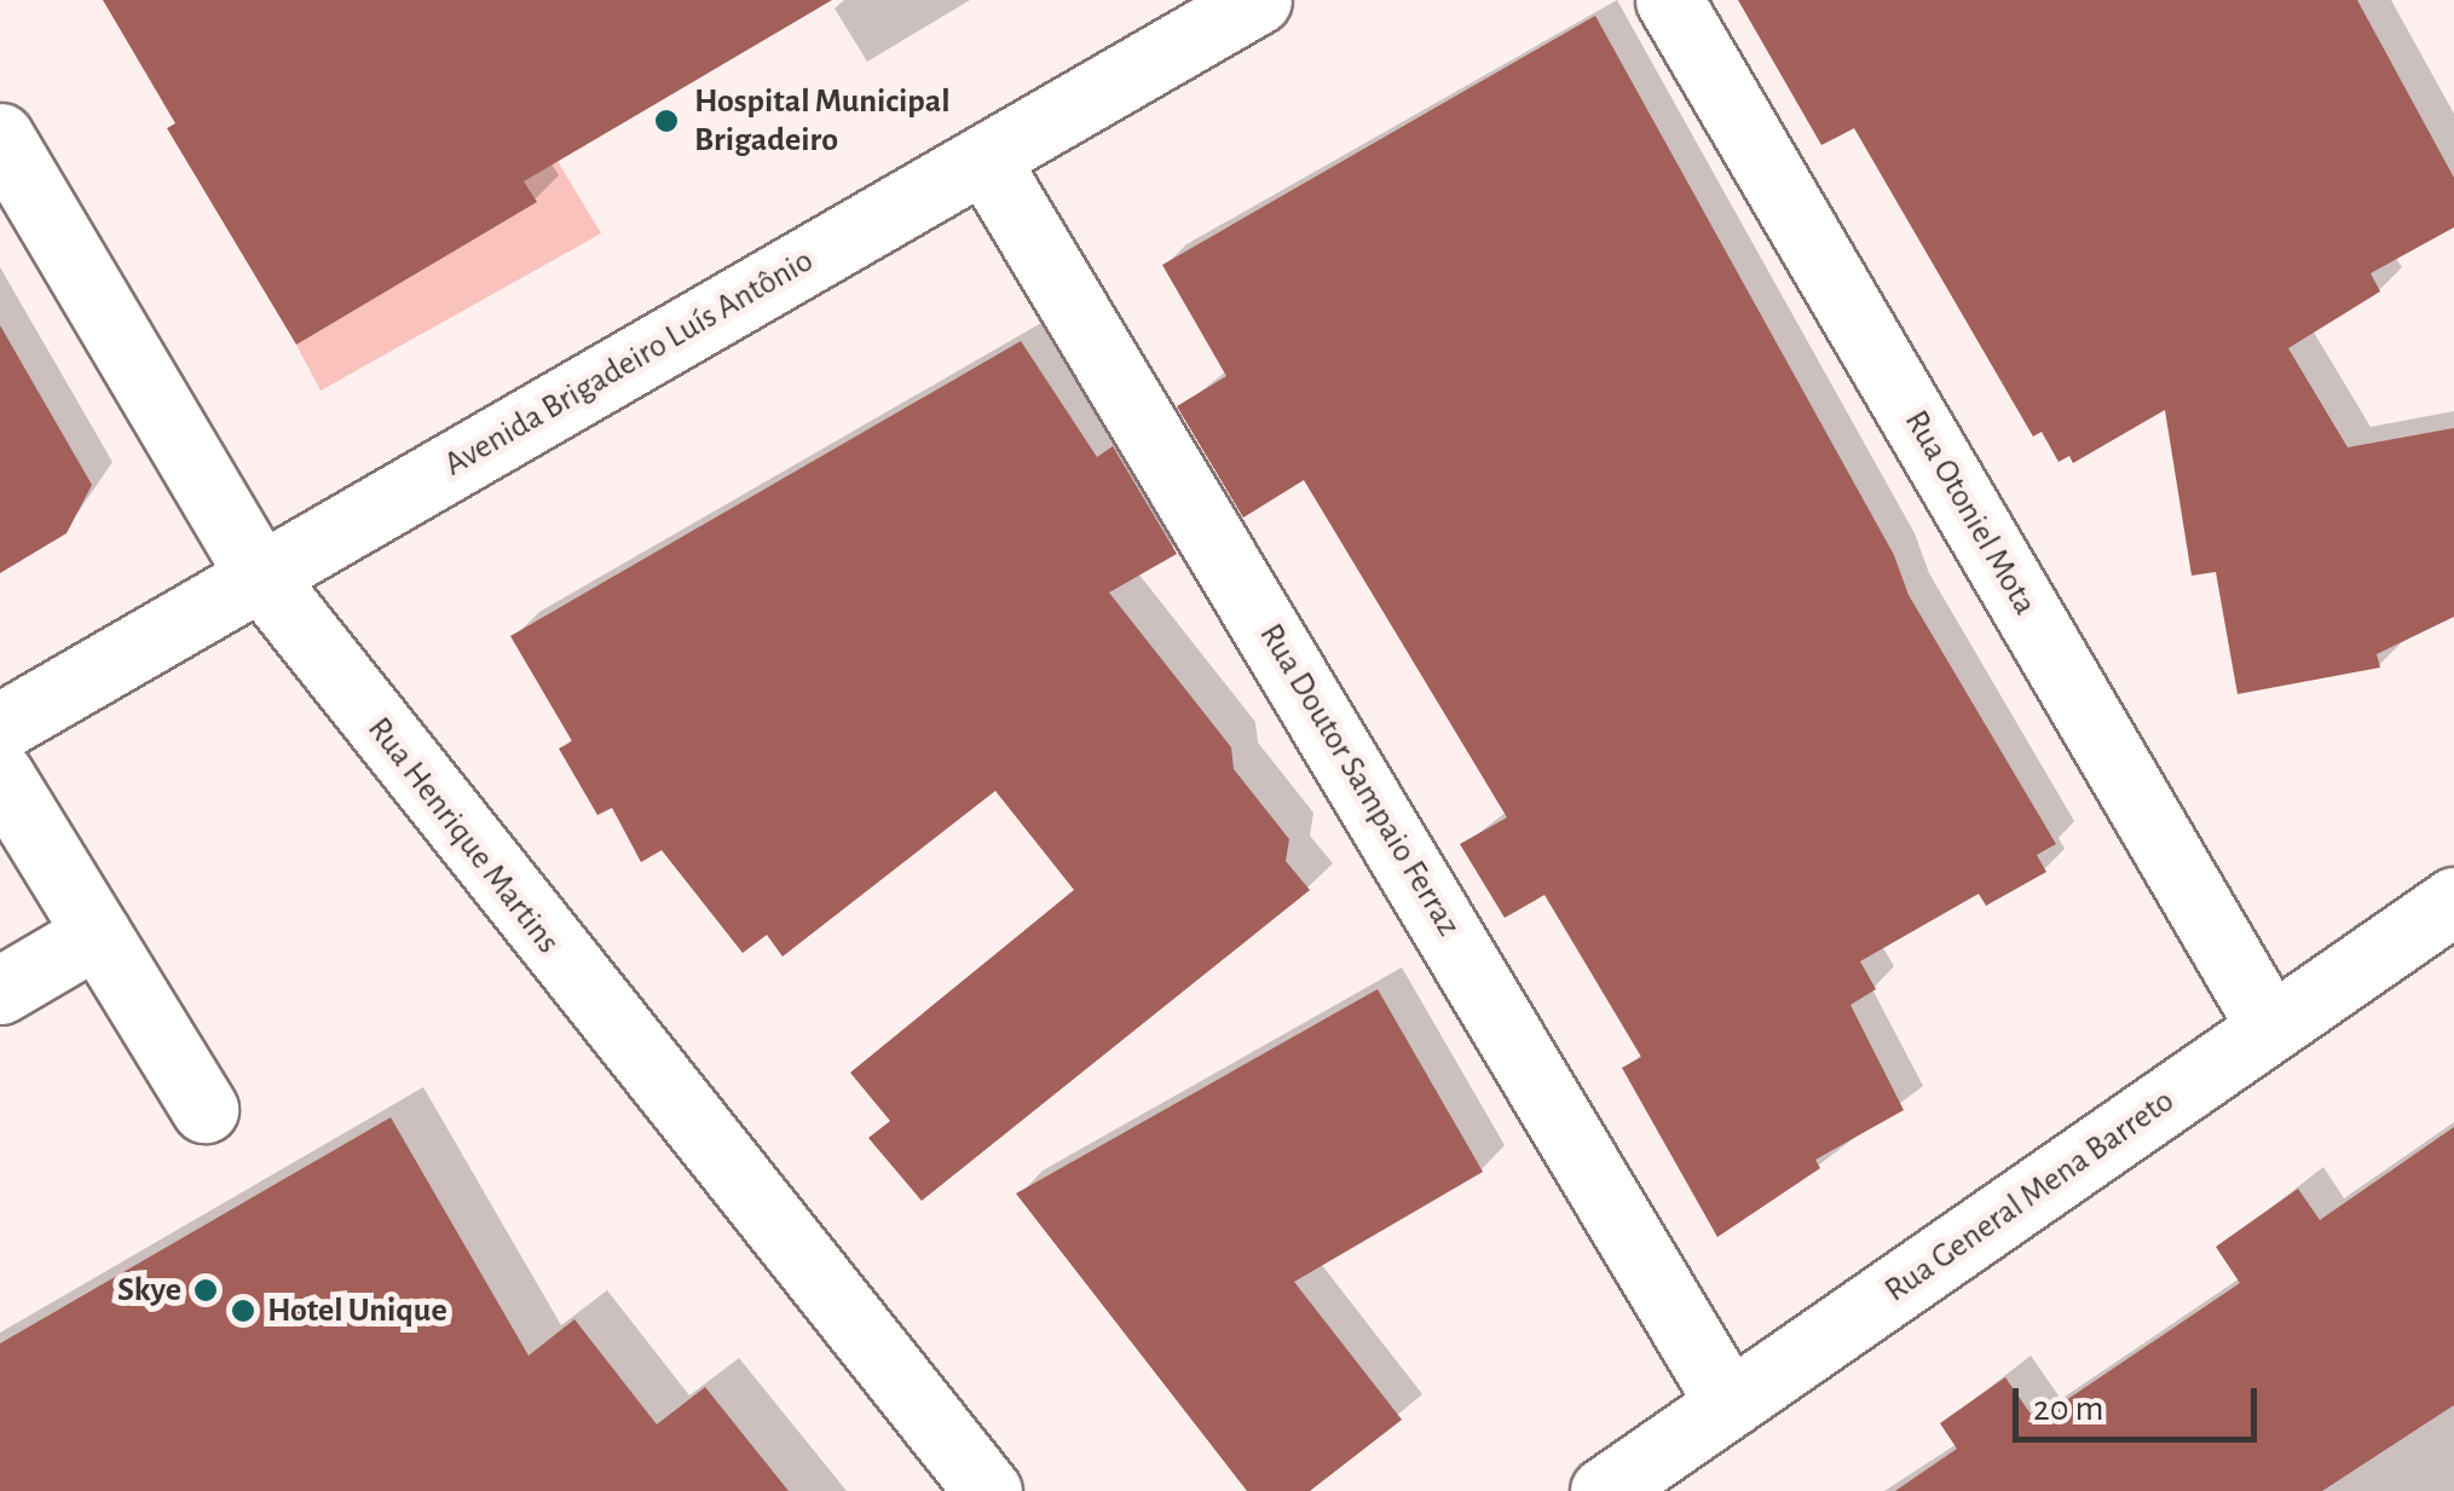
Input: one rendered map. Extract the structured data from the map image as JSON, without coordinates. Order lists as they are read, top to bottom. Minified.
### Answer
{"streets":{"street":["Avenida Brigadeiro Luís Antônio","Rua Otoniel Mota","Rua Doutor Sampaio Ferraz","Rua Henrique Martins","Rua General Mena Barreto"]},"crossings":[["Avenida Brigadeiro Luís Antônio","Rua Doutor Sampaio Ferraz"],["Avenida Brigadeiro Luís Antônio","Rua Henrique Martins"],["Rua Otoniel Mota","Rua General Mena Barreto"],["Rua Doutor Sampaio Ferraz","Rua General Mena Barreto"]],"places":["Hospital Municipal Brigadeiro","Skye","Hotel Unique"],"scale_bar":"20 m"}
